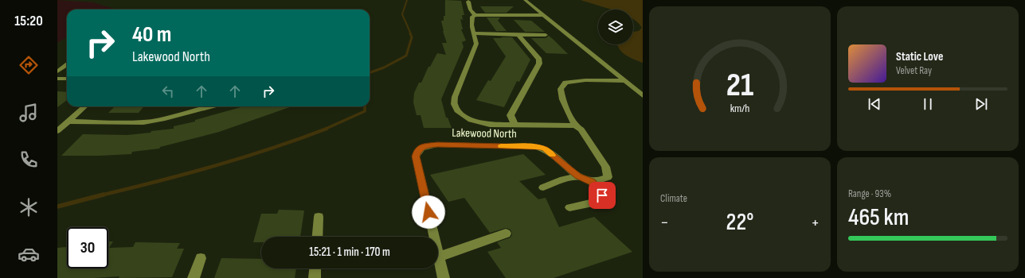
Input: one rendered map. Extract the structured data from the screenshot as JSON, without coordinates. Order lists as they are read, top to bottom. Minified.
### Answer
{"streets":{"street":["Lakewood North"]},"page":{"tabs":"15:20","turn":["40 m","Lakewood North"],"song":["Static Love","Velvet Ray"],"tile":["Climate",["Range · 93%","465 km"]],"heat":["−","22°","+"],"limit":"30","trip":"15:21 · 1 min · 170 m","gauge":["21","km/h"]}}
